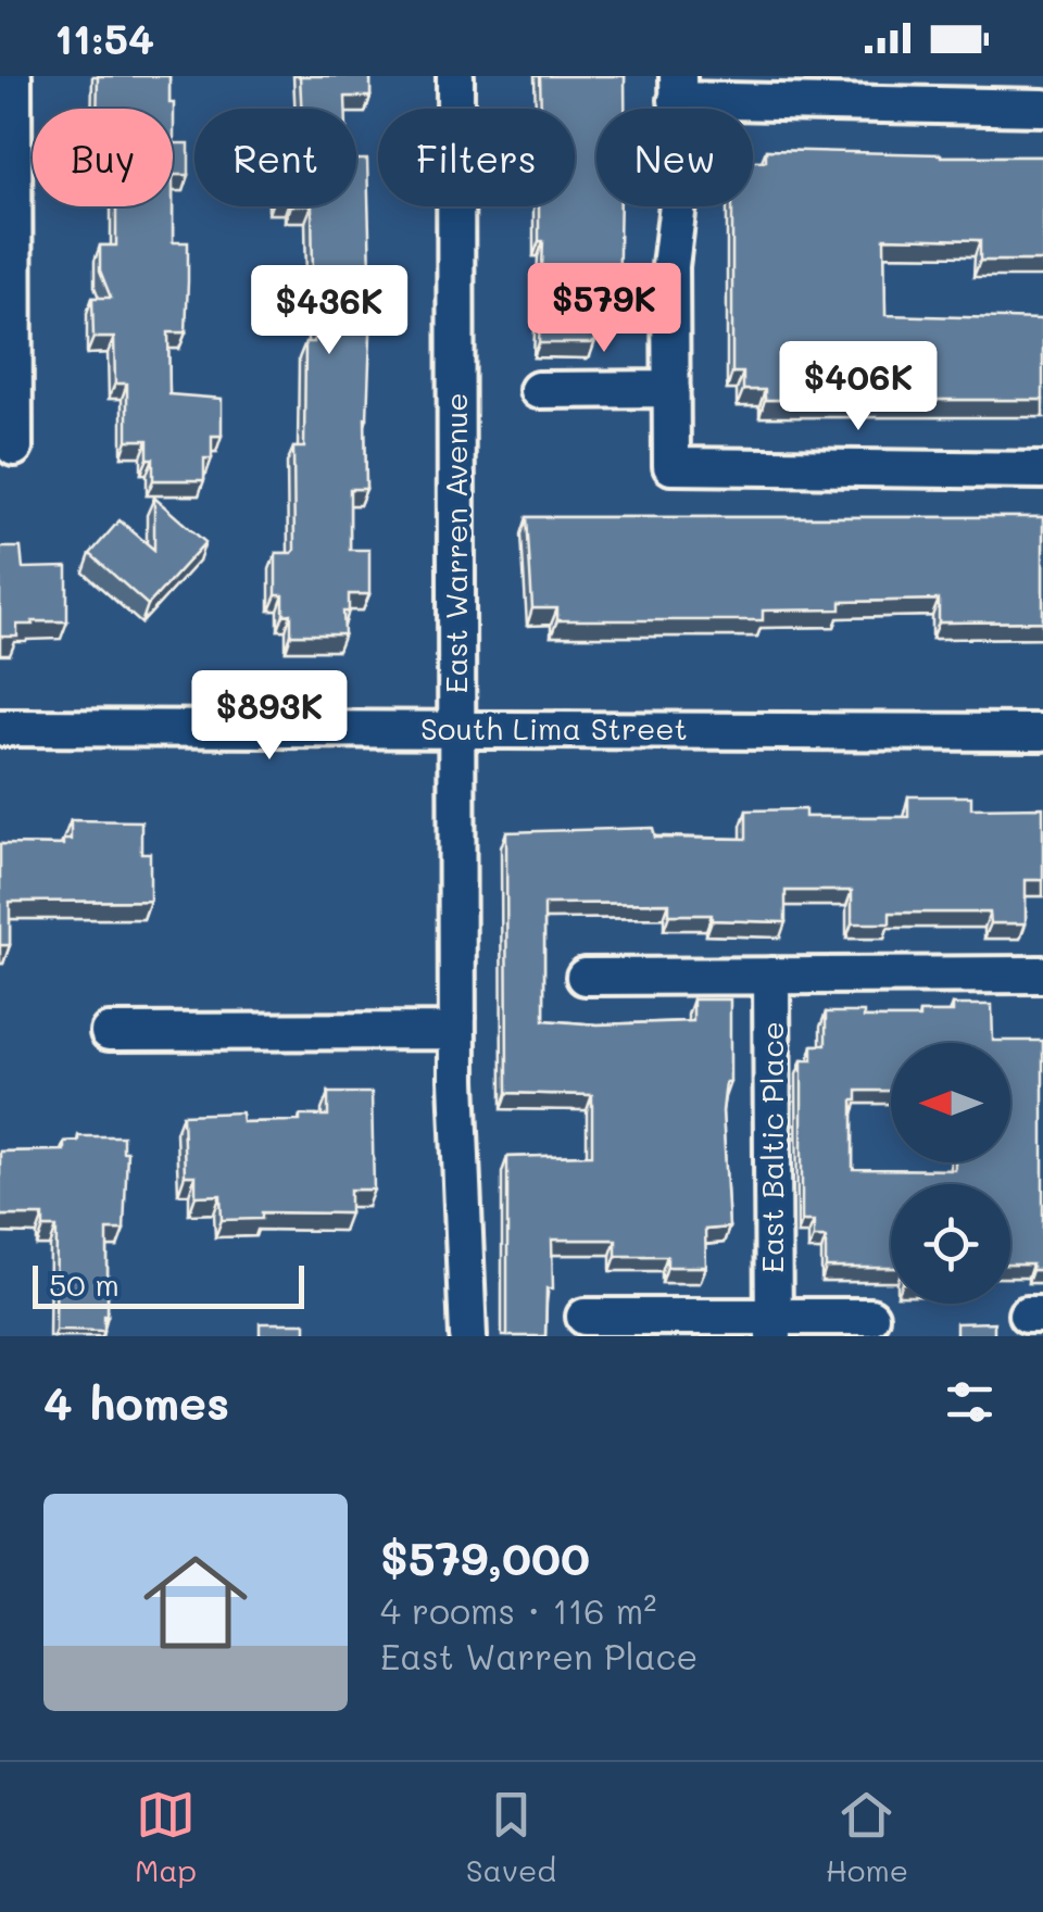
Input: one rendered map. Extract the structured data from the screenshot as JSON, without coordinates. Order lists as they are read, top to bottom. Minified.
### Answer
{"streets":{"street":["East Warren Avenue","South Lima Street","East Baltic Place"]},"crossings":[["East Warren Avenue","South Lima Street"]],"scale_bar":"50 m","north":"left","page":{"status":"11:54","chip":["Buy","Rent","Filters","New"],"price":["$579K","$436K","$406K","$893K"],"scale":"50 m","heading":"4 homes","list":[{"name":"$579,000","note":"4 rooms · 116 m² · East Warren Place"}],"tabs":["Map","Saved","Home"]}}
